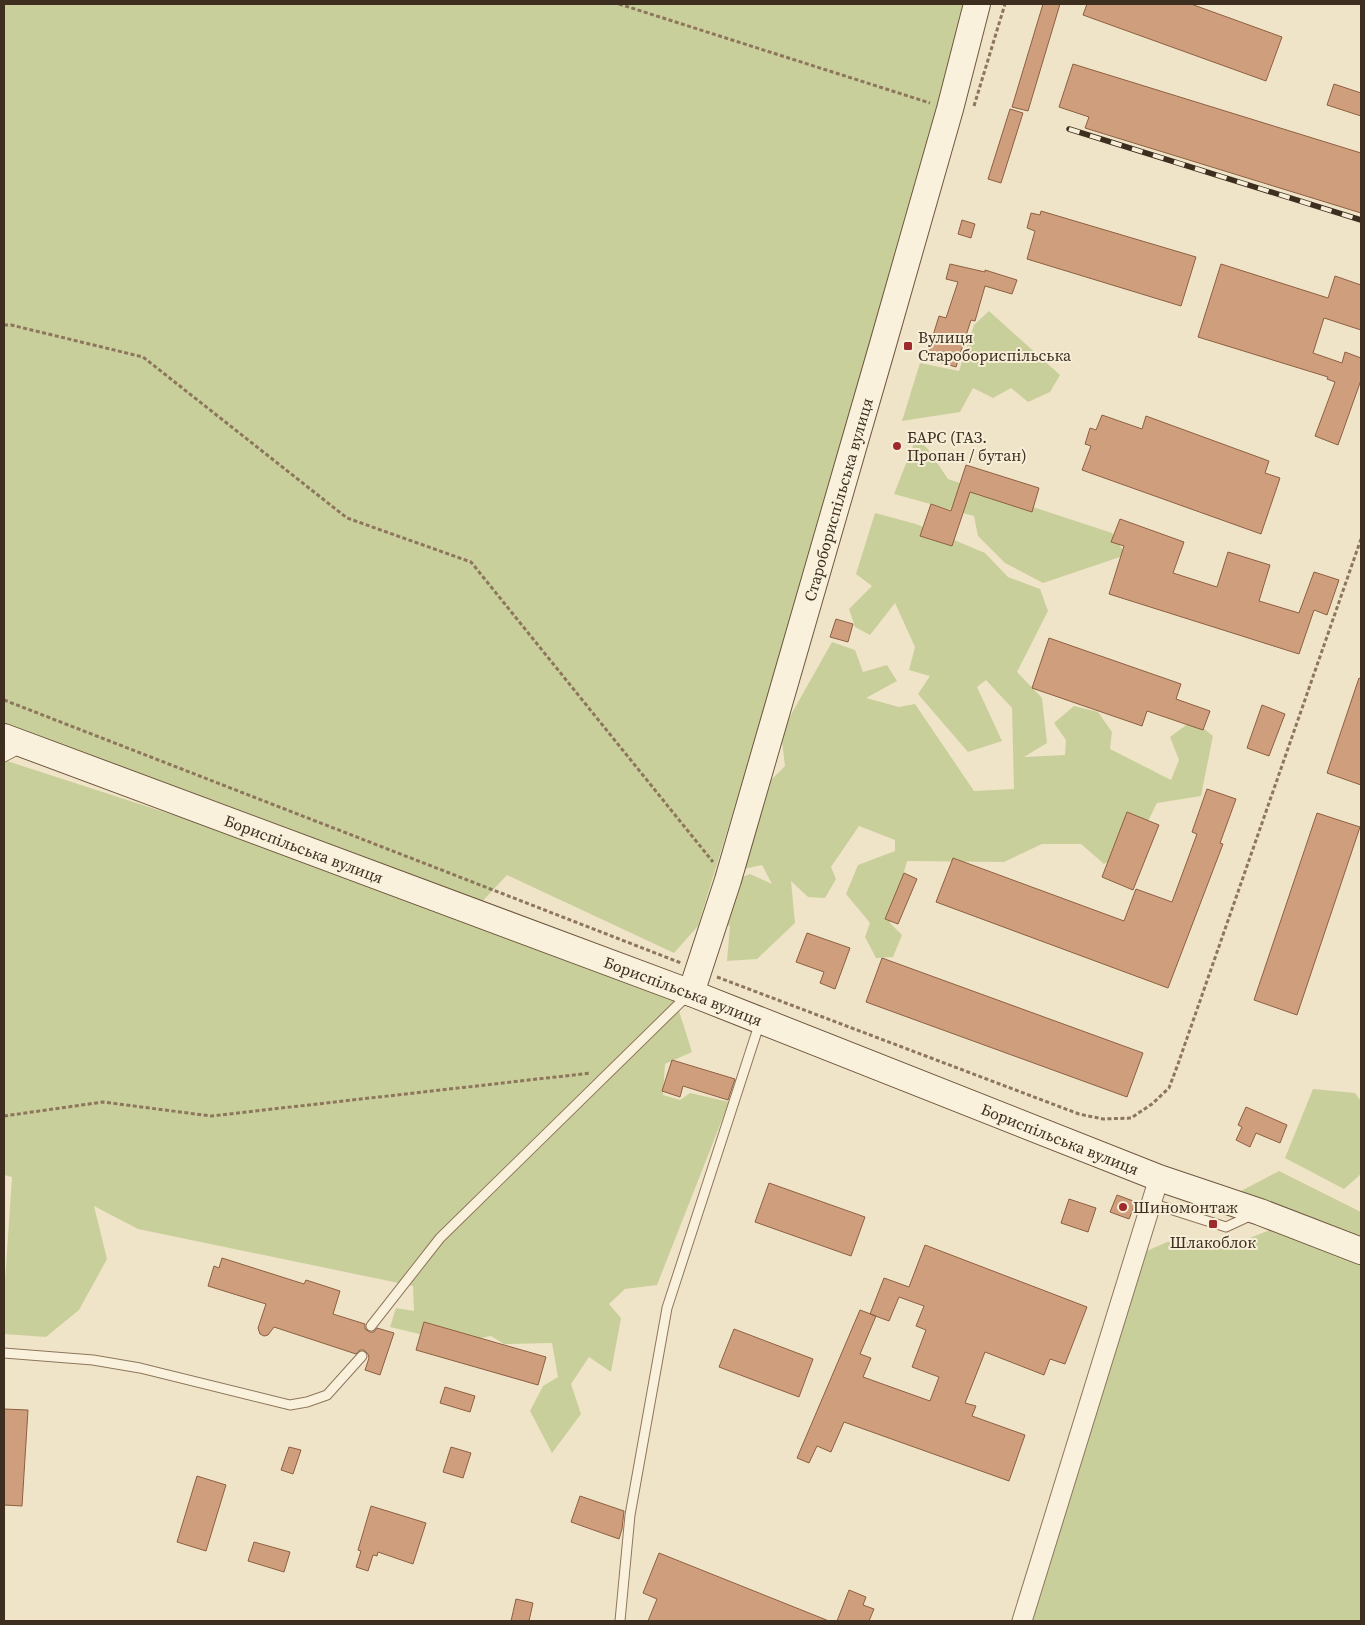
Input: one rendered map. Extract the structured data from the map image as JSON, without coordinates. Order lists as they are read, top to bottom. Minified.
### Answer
{"streets":{"main road":["Старобориспільська вулиця","Бориспільська вулиця"]},"crossings":[["Старобориспільська вулиця","Бориспільська вулиця"]],"places":{"transit":["Вулиця Старобориспільська","Шлакоблок"],"other":["БАРС (ГАЗ. Пропан / бутан)","Шиномонтаж"]}}
